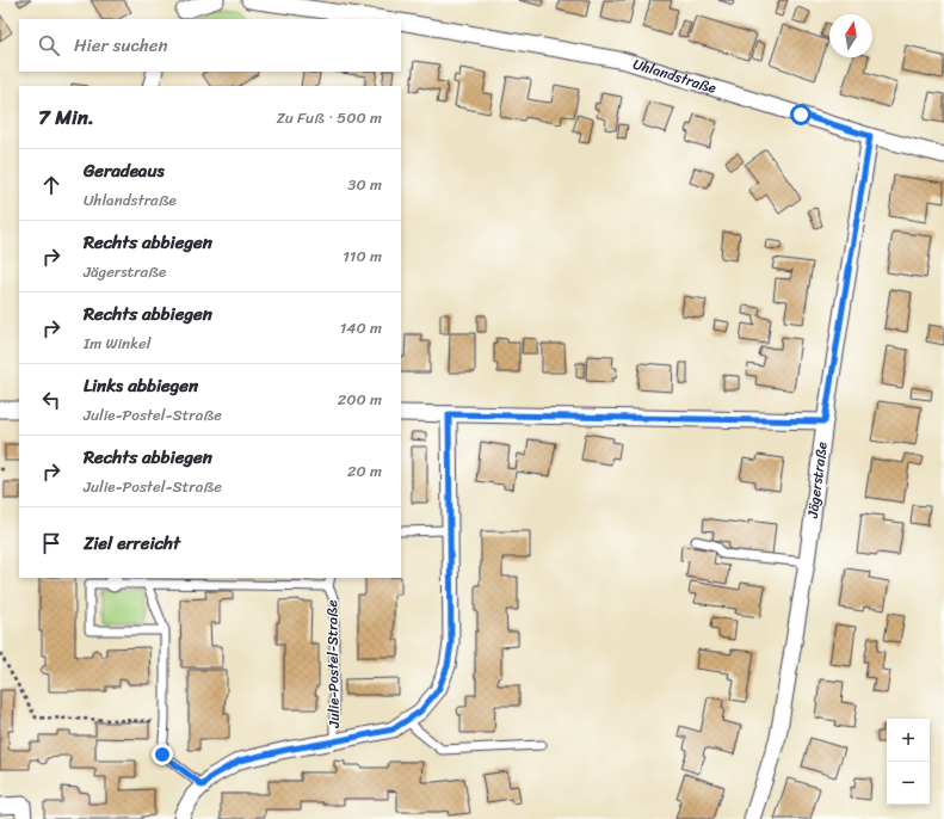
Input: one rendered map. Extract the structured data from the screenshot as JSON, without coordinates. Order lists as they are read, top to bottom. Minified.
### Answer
{"streets":{"street":["Uhlandstraße","Jägerstraße","Julie-Postel-Straße"]},"crossings":[["Uhlandstraße","Jägerstraße"]],"north":"top","page":{"search":"Hier suchen","heading":["7 Min.","Zu Fuß · 500 m"],"list":[["Geradeaus","Uhlandstraße","30 m"],["Rechts abbiegen","Jägerstraße","110 m"],["Rechts abbiegen","Im Winkel","140 m"],["Links abbiegen","Julie-Postel-Straße","200 m"],["Rechts abbiegen","Julie-Postel-Straße","20 m"],"Ziel erreicht"],"map_buttons":["+","−"]}}
